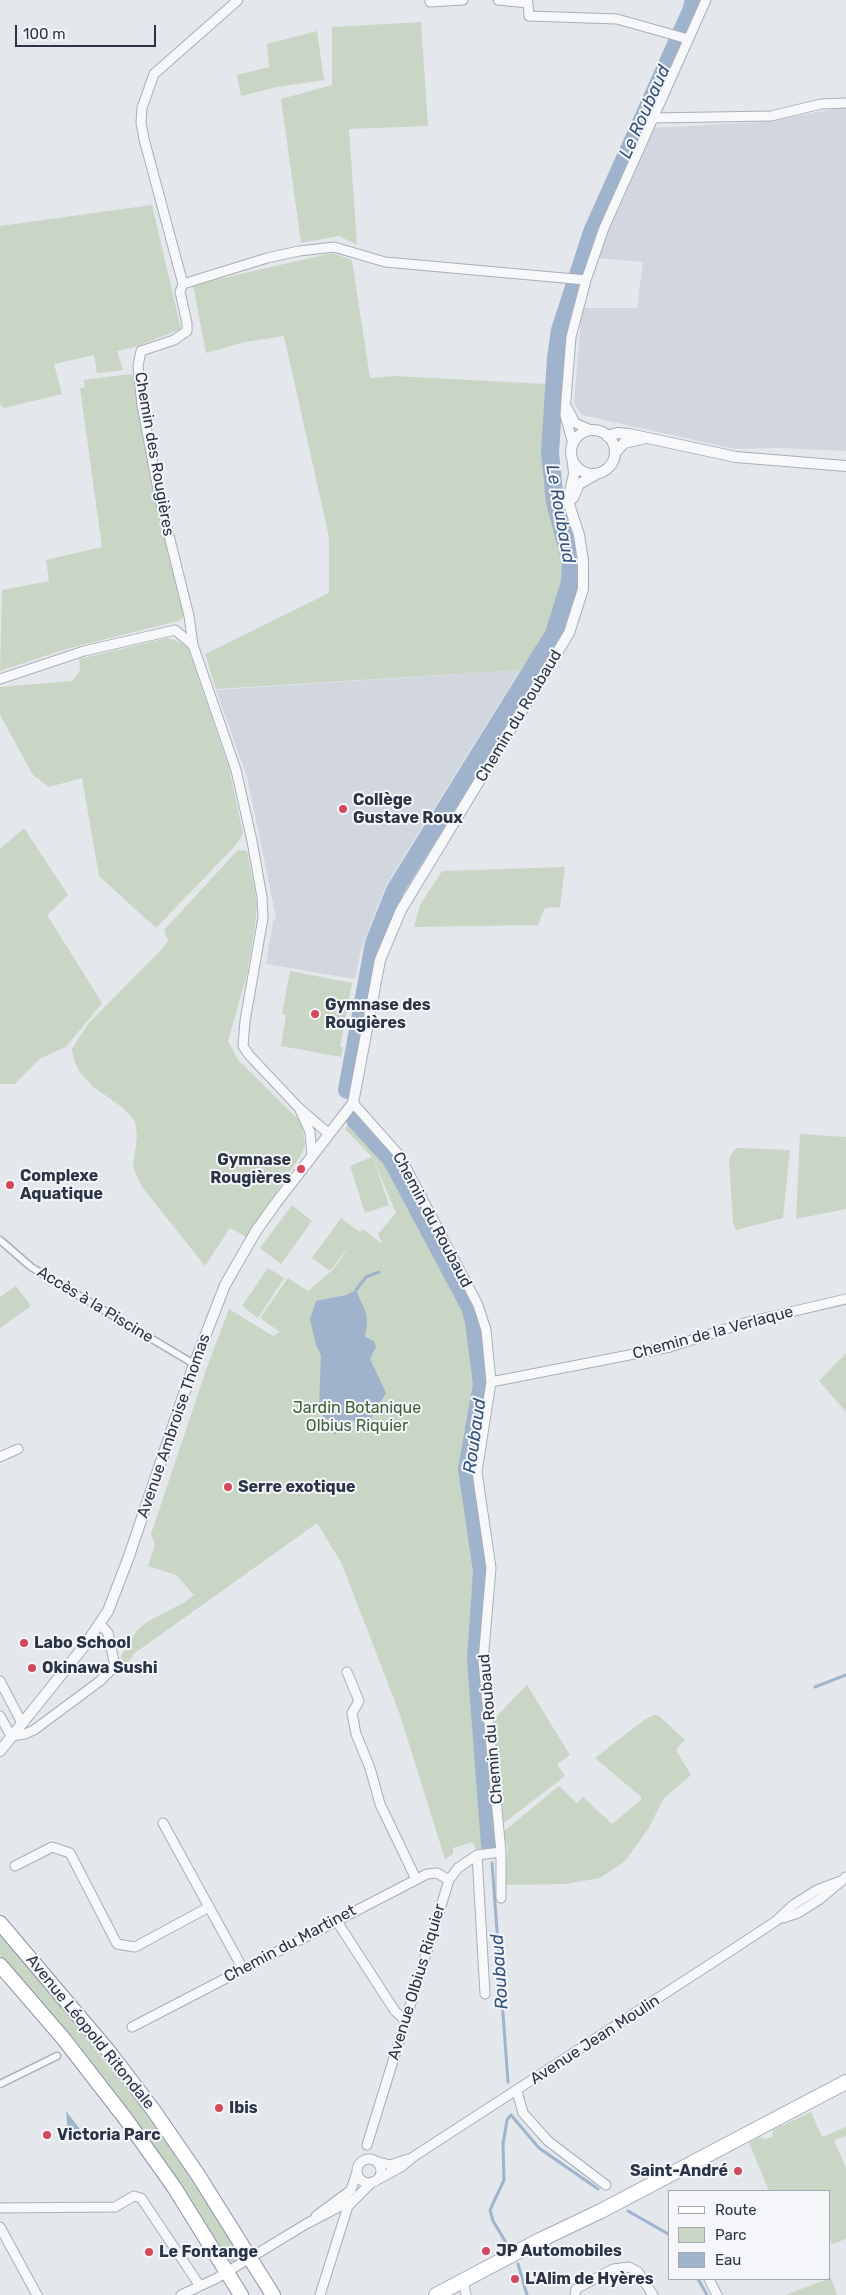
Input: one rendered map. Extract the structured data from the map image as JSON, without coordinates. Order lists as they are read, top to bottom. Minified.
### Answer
{"streets":{"main road":["Avenue Léopold Ritondale"],"street":["Chemin des Rougières","Chemin du Roubaud","Accès à la Piscine","Chemin de la Verlaque","Avenue Ambroise Thomas","Chemin du Martinet","Avenue Olbius Riquier","Avenue Jean Moulin"]},"crossings":[["Chemin du Roubaud","Chemin de la Verlaque"],["Chemin du Roubaud","Avenue Ambroise Thomas"],["Chemin du Roubaud","Avenue Olbius Riquier"],["Accès à la Piscine","Avenue Ambroise Thomas"],["Chemin du Martinet","Avenue Olbius Riquier"]],"water":["Le Roubaud","Roubaud"],"parks":["Jardin Botanique Olbius Riquier"],"places":["Collège Gustave Roux","Gymnase des Rougières","Gymnase Rougières","Complexe Aquatique","Serre exotique","Labo School","Okinawa Sushi","Ibis","Victoria Parc","Saint-André","JP Automobiles","Le Fontange","L'Alim de Hyères"],"legend":["Route","Parc","Eau"],"scale_bar":"100 m"}
